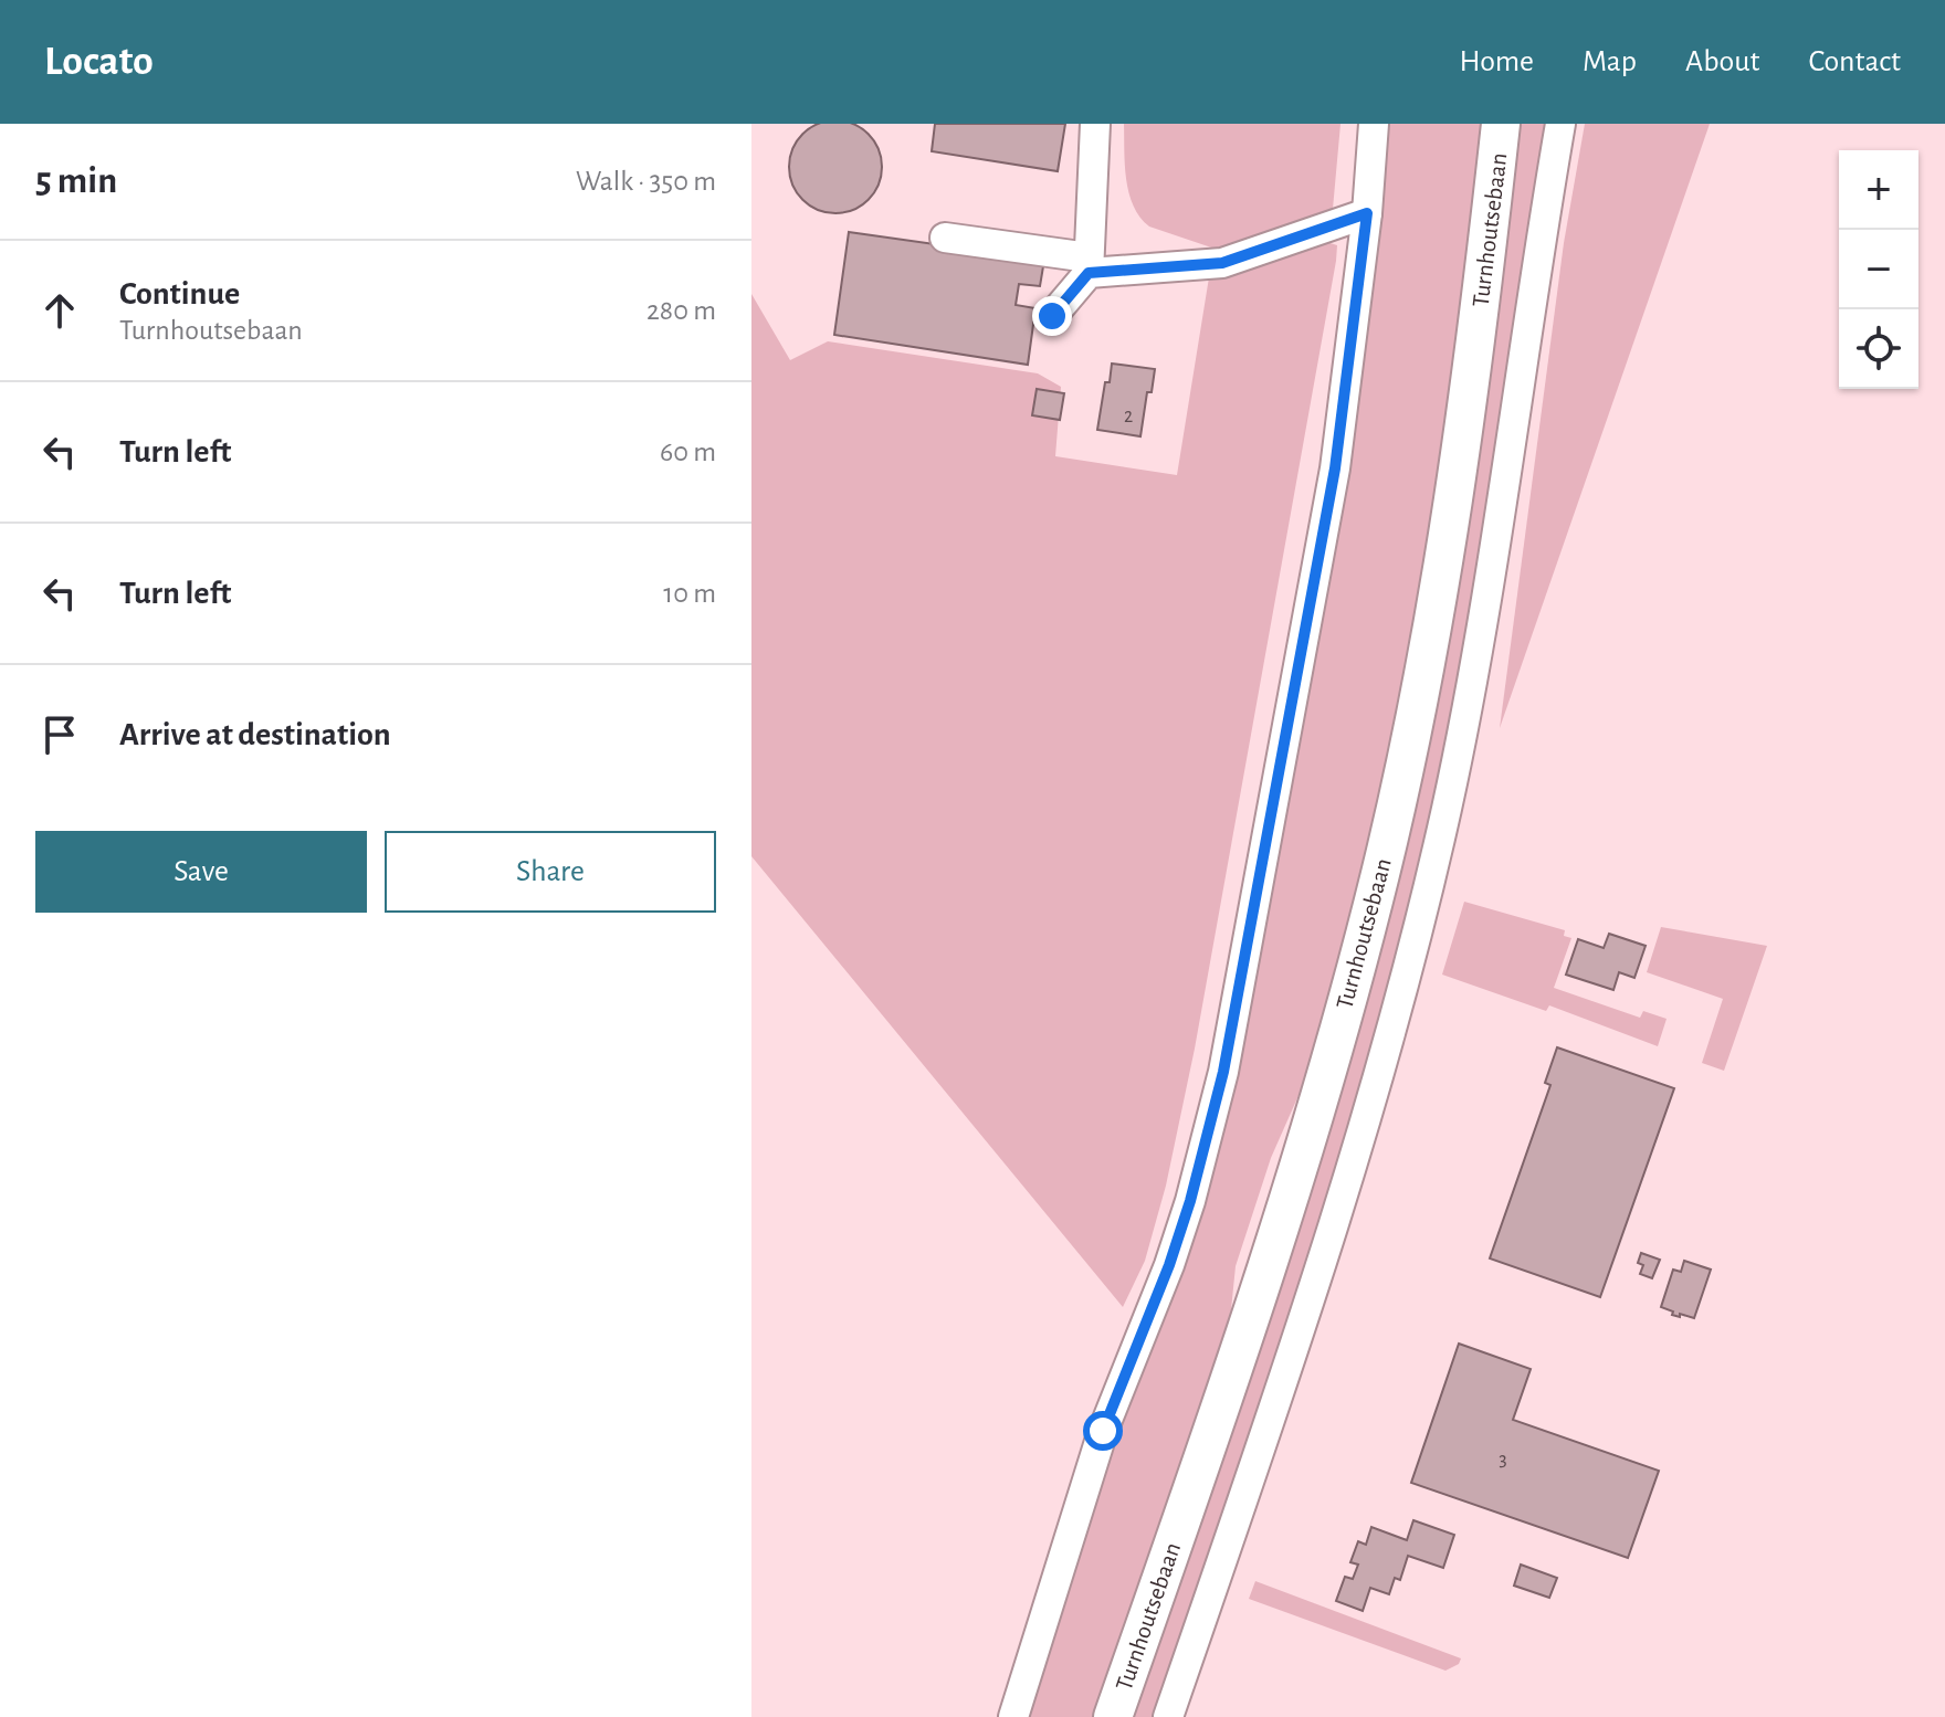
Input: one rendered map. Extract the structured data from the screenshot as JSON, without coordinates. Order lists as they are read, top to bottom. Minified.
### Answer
{"streets":{"main road":["Turnhoutsebaan"]},"house_numbers":["2","3"],"page":{"header":"Locato","nav":["Home","Map","About","Contact"],"heading":["5 min","Walk · 350 m"],"map_buttons":["+","−"],"list":[["Continue","Turnhoutsebaan","280 m"],["Turn left","60 m"],["Turn left","10 m"],"Arrive at destination"],"buttons":["Save","Share"]}}
